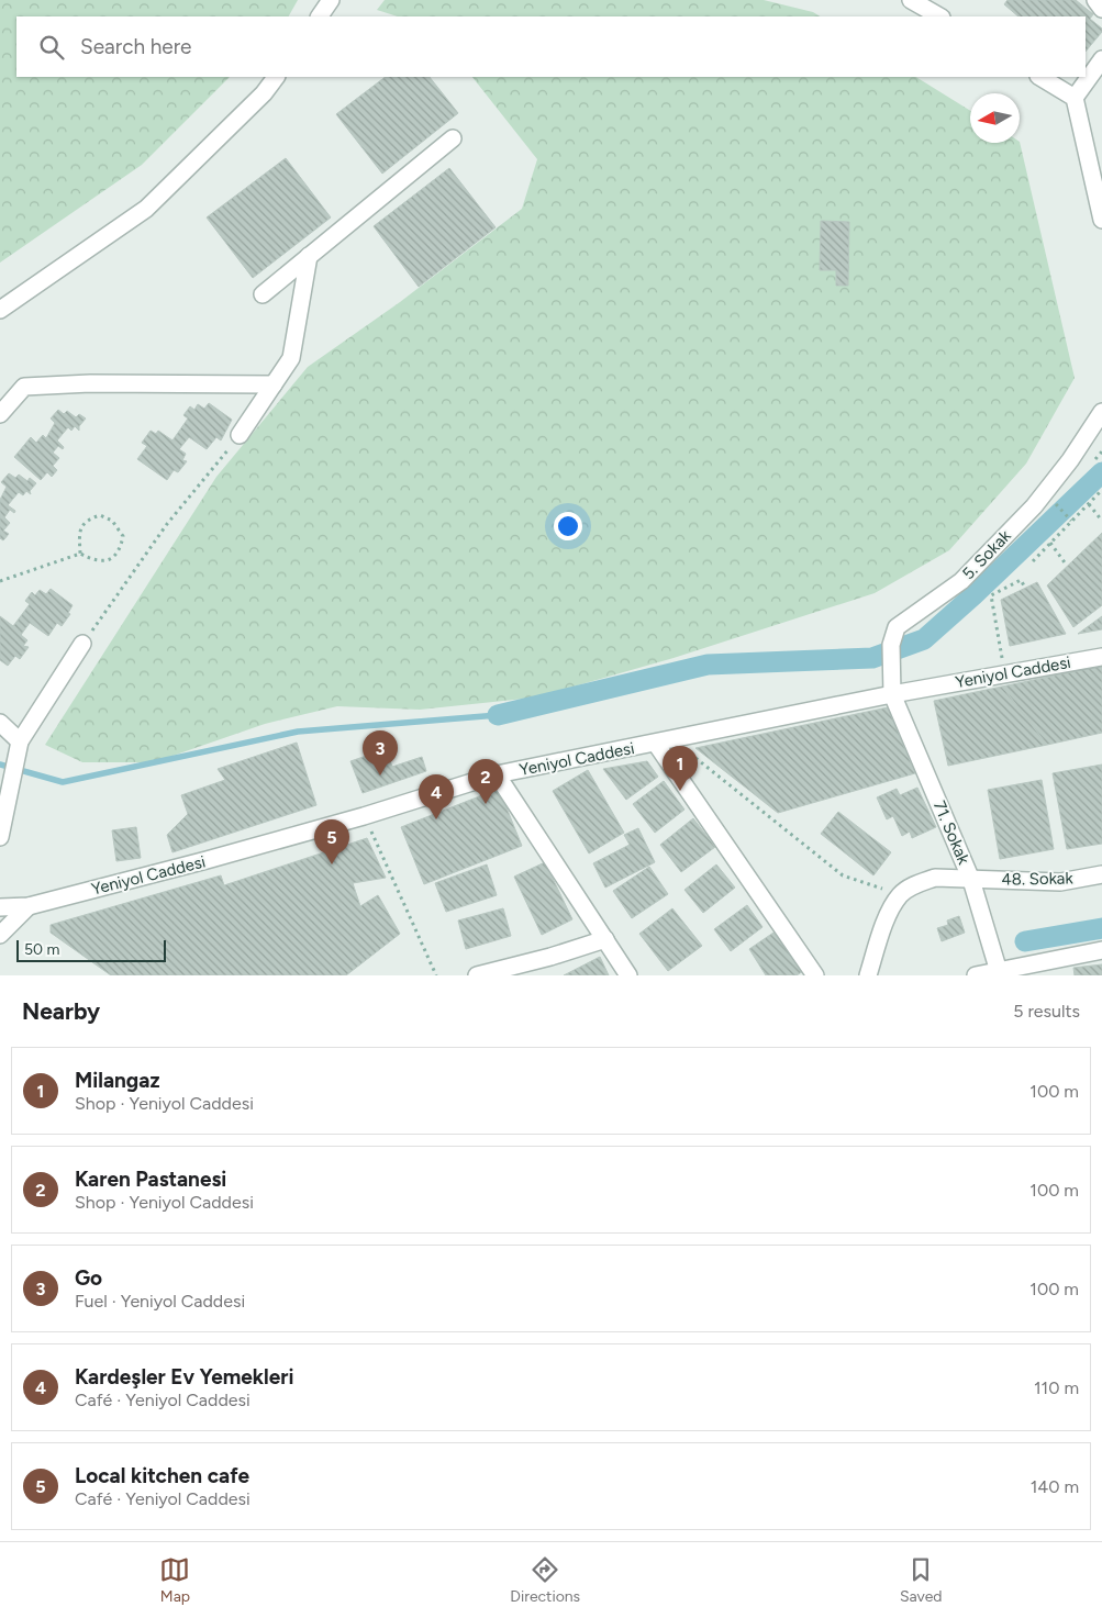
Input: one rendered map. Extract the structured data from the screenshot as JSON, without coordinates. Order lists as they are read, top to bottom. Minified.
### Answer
{"streets":{"street":["5. Sokak","Yeniyol Caddesi","71. Sokak","48. Sokak"]},"crossings":[["5. Sokak","Yeniyol Caddesi"],["5. Sokak","71. Sokak"],["Yeniyol Caddesi","71. Sokak"],["71. Sokak","48. Sokak"]],"scale_bar":"50 m","north":"left","page":{"search":"Search here","pins":["3","1","2","4","5"],"scale":"50 m","heading":["Nearby","5 results"],"list":[{"mark":"1","name":"Milangaz","note":"Shop · Yeniyol Caddesi","value":"100 m"},{"mark":"2","name":"Karen Pastanesi","note":"Shop · Yeniyol Caddesi","value":"100 m"},{"mark":"3","name":"Go","note":"Fuel · Yeniyol Caddesi","value":"100 m"},{"mark":"4","name":"Kardeşler Ev Yemekleri","note":"Café · Yeniyol Caddesi","value":"110 m"},{"mark":"5","name":"Local kitchen cafe","note":"Café · Yeniyol Caddesi","value":"140 m"}],"nav":["Map","Directions","Saved"]}}
